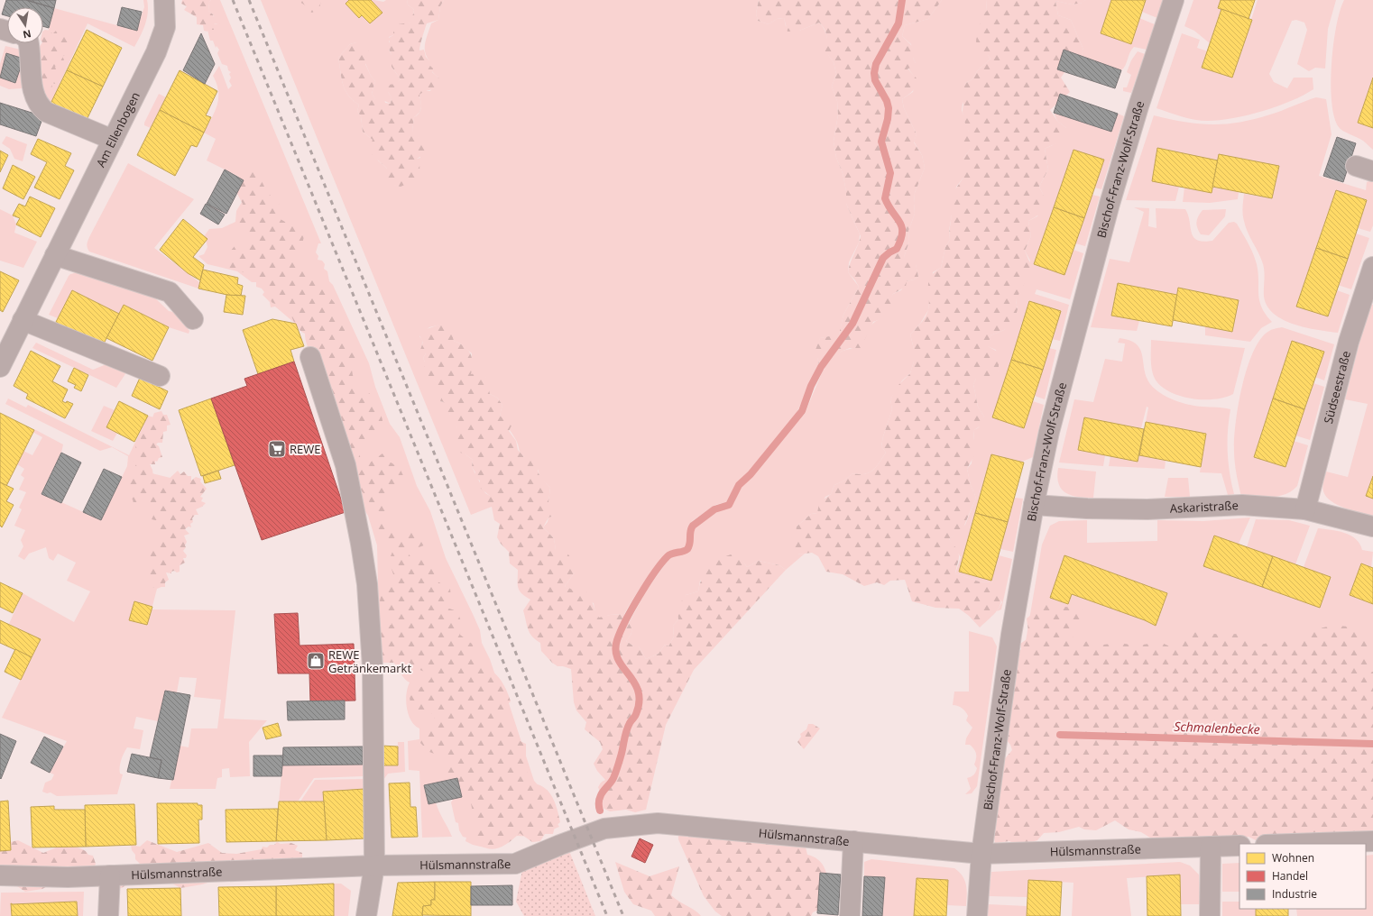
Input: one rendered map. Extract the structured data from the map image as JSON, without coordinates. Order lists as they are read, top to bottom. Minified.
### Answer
{"streets":{"street":["Am Ellenbogen","Bischof-Franz-Wolf-Straße","Südseestraße","Askaristraße","Hülsmannstraße"]},"crossings":[["Bischof-Franz-Wolf-Straße","Askaristraße"],["Bischof-Franz-Wolf-Straße","Hülsmannstraße"],["Südseestraße","Askaristraße"]],"water":["Schmalenbecke"],"places":{"supermarket":["REWE"],"shop":["REWE Getränkemarkt"]},"legend":["Wohnen","Handel","Industrie"],"north":"bottom"}
